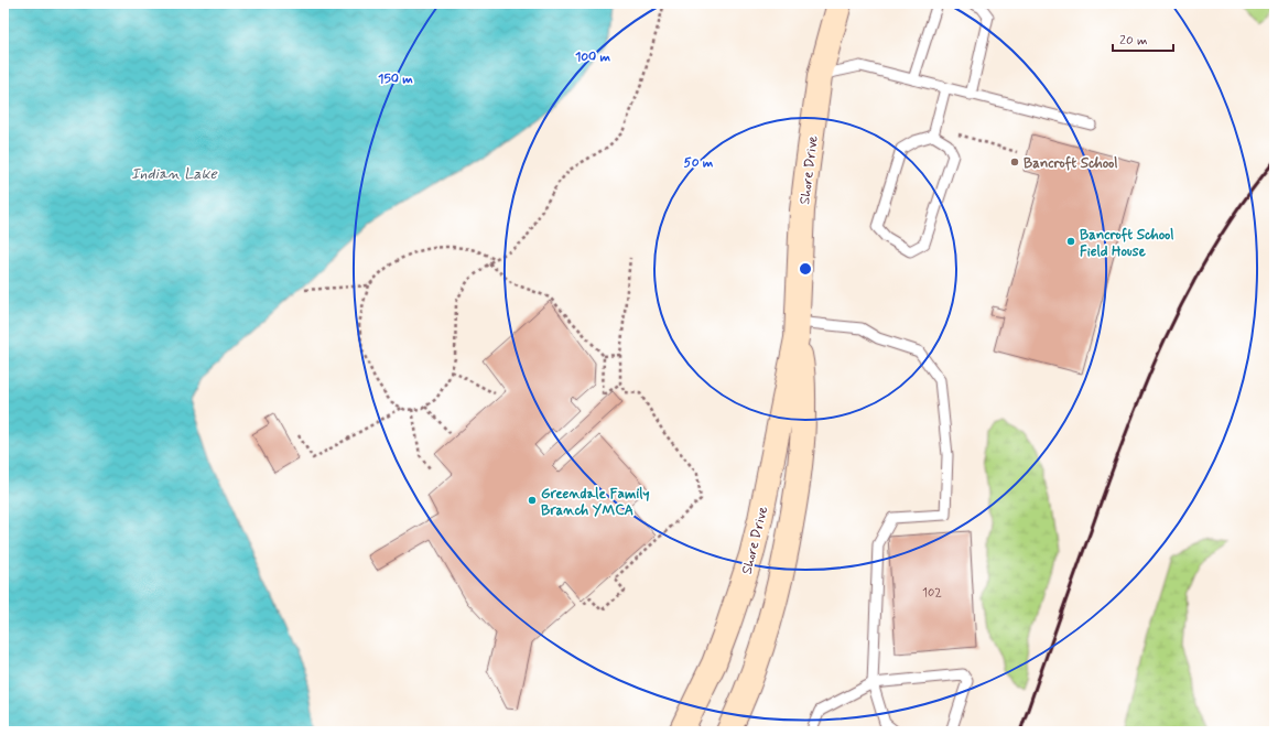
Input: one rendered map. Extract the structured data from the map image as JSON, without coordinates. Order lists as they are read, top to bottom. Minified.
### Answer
{"streets":{"main road":["Shore Drive"]},"water":["Indian Lake"],"places":["Bancroft School","Bancroft School Field House","Greendale Family Branch YMCA"],"house_numbers":["102"],"scale_bar":"20 m","rings":["100 m","150 m","50 m"]}
